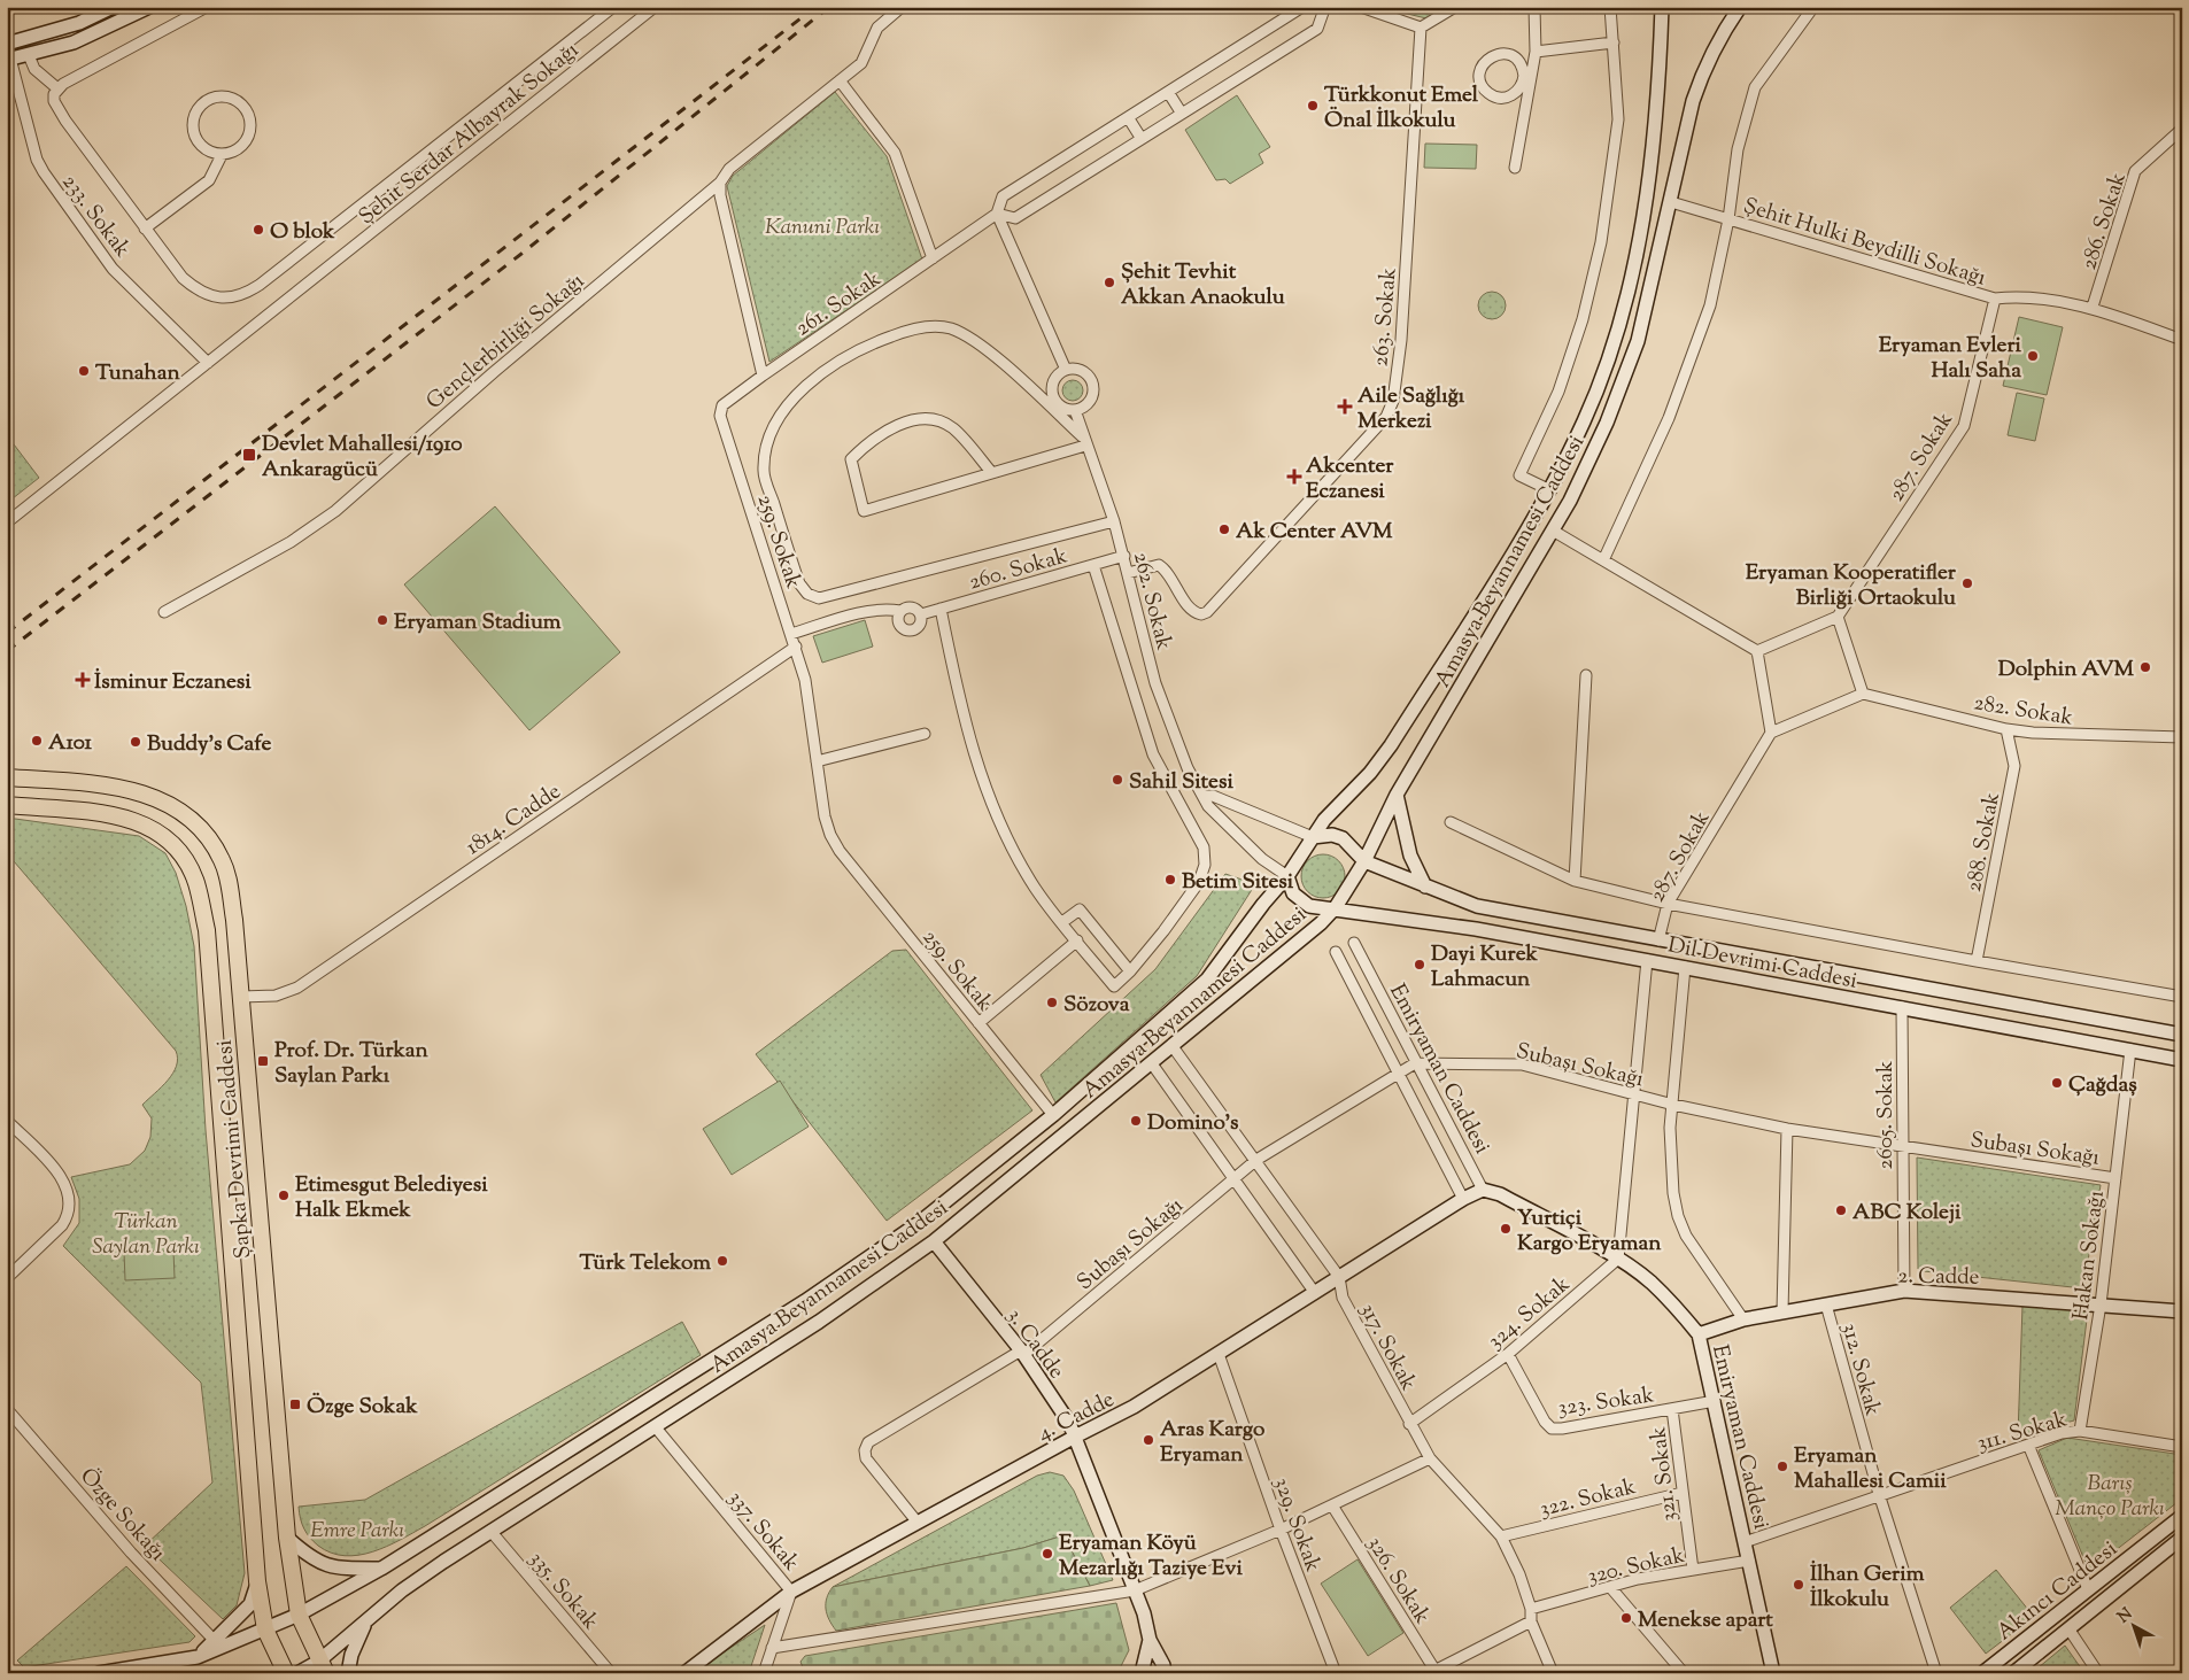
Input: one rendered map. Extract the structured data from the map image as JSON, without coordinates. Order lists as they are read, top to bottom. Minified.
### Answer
{"streets":{"main road":["Amasya Beyannamesi Caddesi","Dil Devrimi Caddesi","Emiryaman Caddesi","Şapka Devrimi Caddesi","2. Cadde","3. Cadde","4. Cadde","Akıncı Caddesi"],"street":["Şehit Serdar Albayrak Sokağı","233. Sokak","286. Sokak","Şehit Hulki Beydilli Sokağı","261. Sokak","263. Sokak","Gençlerbirliği Sokağı","287. Sokak","259. Sokak","260. Sokak","262. Sokak","282. Sokak","1814. Cadde","288. Sokak","Subaşı Sokağı","2605. Sokak","Hakan Sokağı","324. Sokak","317. Sokak","312. Sokak","323. Sokak","311. Sokak","321. Sokak","322. Sokak","Özge Sokağı","329. Sokak","337. Sokak","320. Sokak","326. Sokak","335. Sokak"]},"crossings":[["Şehit Serdar Albayrak Sokağı","233. Sokak"],["286. Sokak","Şehit Hulki Beydilli Sokağı"],["Şehit Hulki Beydilli Sokağı","287. Sokak"],["Şehit Hulki Beydilli Sokağı","Amasya Beyannamesi Caddesi"],["261. Sokak","259. Sokak"],["263. Sokak","262. Sokak"],["287. Sokak","Dil Devrimi Caddesi"],["259. Sokak","Amasya Beyannamesi Caddesi"],["259. Sokak","260. Sokak"],["259. Sokak","1814. Cadde"],["Amasya Beyannamesi Caddesi","262. Sokak"],["Amasya Beyannamesi Caddesi","Dil Devrimi Caddesi"],["Amasya Beyannamesi Caddesi","Şapka Devrimi Caddesi"],["Amasya Beyannamesi Caddesi","3. Cadde"],["Amasya Beyannamesi Caddesi","317. Sokak"],["Amasya Beyannamesi Caddesi","337. Sokak"],["Amasya Beyannamesi Caddesi","335. Sokak"],["260. Sokak","262. Sokak"],["262. Sokak","Dil Devrimi Caddesi"],["282. Sokak","288. Sokak"],["1814. Cadde","Şapka Devrimi Caddesi"],["Dil Devrimi Caddesi","2605. Sokak"],["Dil Devrimi Caddesi","Hakan Sokağı"],["Subaşı Sokağı","Emiryaman Caddesi"],["Subaşı Sokağı","2605. Sokak"],["Subaşı Sokağı","Hakan Sokağı"],["Subaşı Sokağı","3. Cadde"],["Subaşı Sokağı","317. Sokak"],["Subaşı Sokağı","4. Cadde"],["Emiryaman Caddesi","2. Cadde"],["Emiryaman Caddesi","324. Sokak"],["Emiryaman Caddesi","323. Sokak"],["Emiryaman Caddesi","4. Cadde"],["Emiryaman Caddesi","311. Sokak"],["Emiryaman Caddesi","320. Sokak"],["2605. Sokak","2. Cadde"],["Hakan Sokağı","2. Cadde"],["Hakan Sokağı","311. Sokak"],["2. Cadde","312. Sokak"],["324. Sokak","317. Sokak"],["324. Sokak","323. Sokak"],["3. Cadde","4. Cadde"],["317. Sokak","4. Cadde"],["317. Sokak","322. Sokak"],["317. Sokak","320. Sokak"],["312. Sokak","311. Sokak"],["323. Sokak","321. Sokak"],["4. Cadde","329. Sokak"],["4. Cadde","337. Sokak"],["321. Sokak","322. Sokak"],["321. Sokak","320. Sokak"]],"parks":["Kanuni Parkı","Türkan Saylan Parkı","Barış Manço Parkı","Emre Parkı"],"places":{"other":["Türkkonut Emel Önal İlkokulu","O blok","Şehit Tevhit Akkan Anaokulu","Eryaman Evleri Halı Saha","Tunahan","Ak Center AVM","Eryaman Kooperatifler Birliği Ortaokulu","Eryaman Stadium","Dolphin AVM","A101","Buddy's Cafe","Sahil Sitesi","Betim Sitesi","Dayi Kurek Lahmacun","Sözova","Çağdaş","Domino's","Etimesgut Belediyesi Halk Ekmek","ABC Koleji","Yurtiçi Kargo Eryaman","Türk Telekom","Aras Kargo Eryaman","Eryaman Mahallesi Camii","Eryaman Köyü Mezarlığı Taziye Evi","İlhan Gerim İlkokulu","Menekse apart"],"health":["Aile Sağlığı Merkezi","Akcenter Eczanesi","İsminur Eczanesi"],"transit":["Devlet Mahallesi/1910 Ankaragücü","Prof. Dr. Türkan Saylan Parkı","Özge Sokak"]},"north":"top left"}
